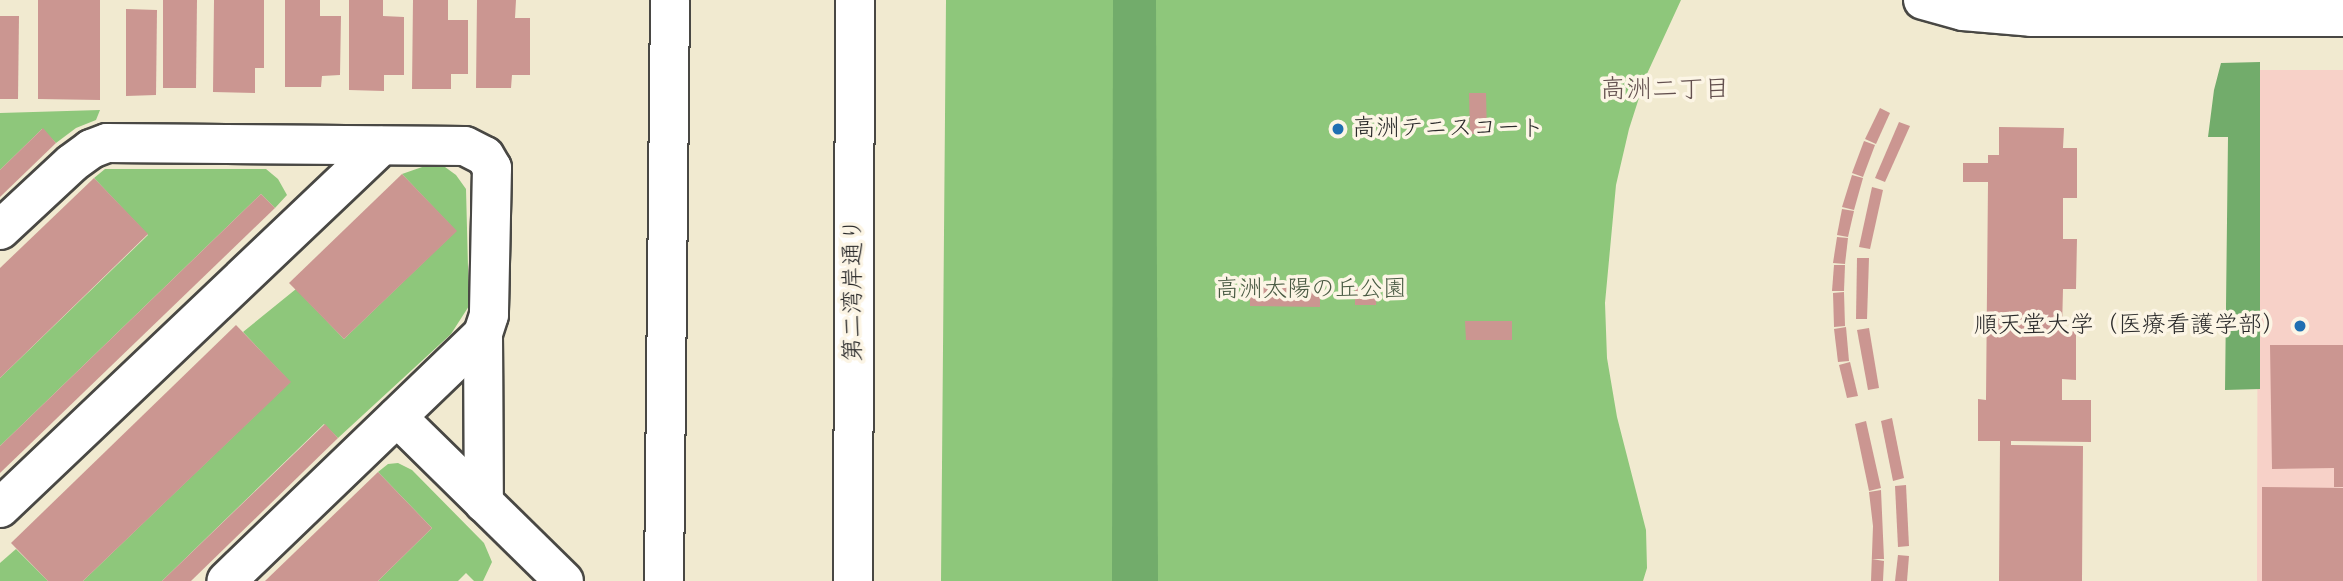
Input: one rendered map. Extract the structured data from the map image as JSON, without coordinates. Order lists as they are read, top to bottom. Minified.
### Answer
{"streets":{"street":["第二湾岸通り"]},"districts":["高洲二丁目"],"parks":["高洲太陽の丘公園"],"places":["高洲テニスコート","順天堂大学（医療看護学部）"]}
